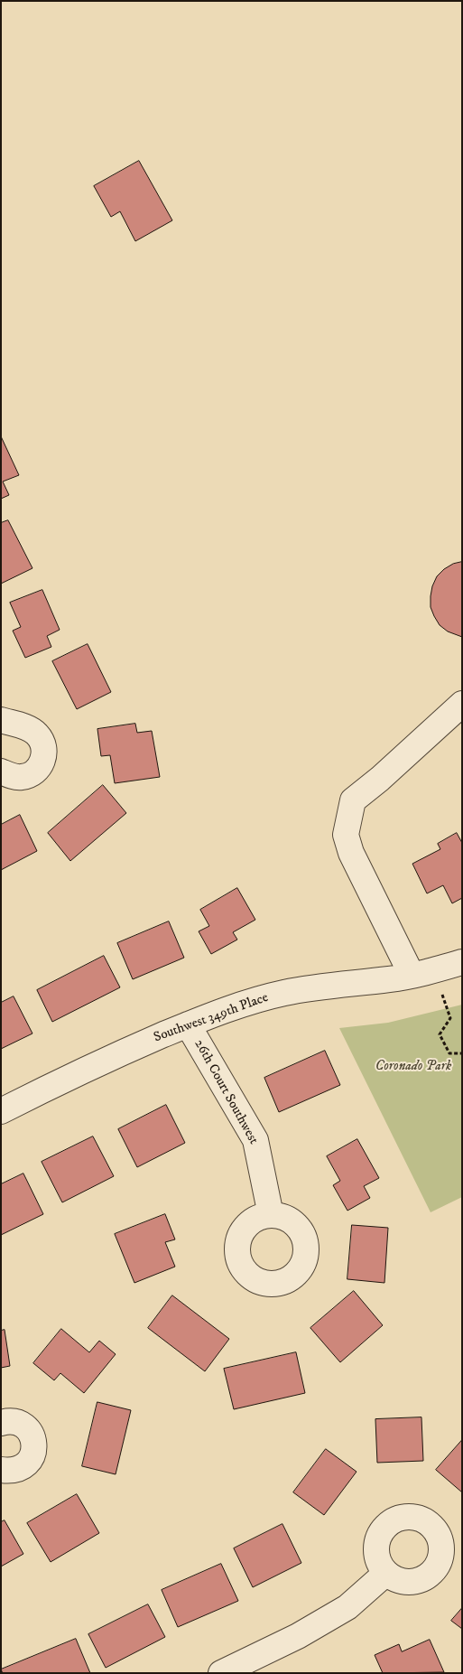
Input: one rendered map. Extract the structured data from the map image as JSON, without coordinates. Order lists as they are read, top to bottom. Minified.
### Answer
{"streets":{"street":["Southwest 349th Place","26th Court Southwest"]},"crossings":[["Southwest 349th Place","26th Court Southwest"]],"parks":["Coronado Park"]}
